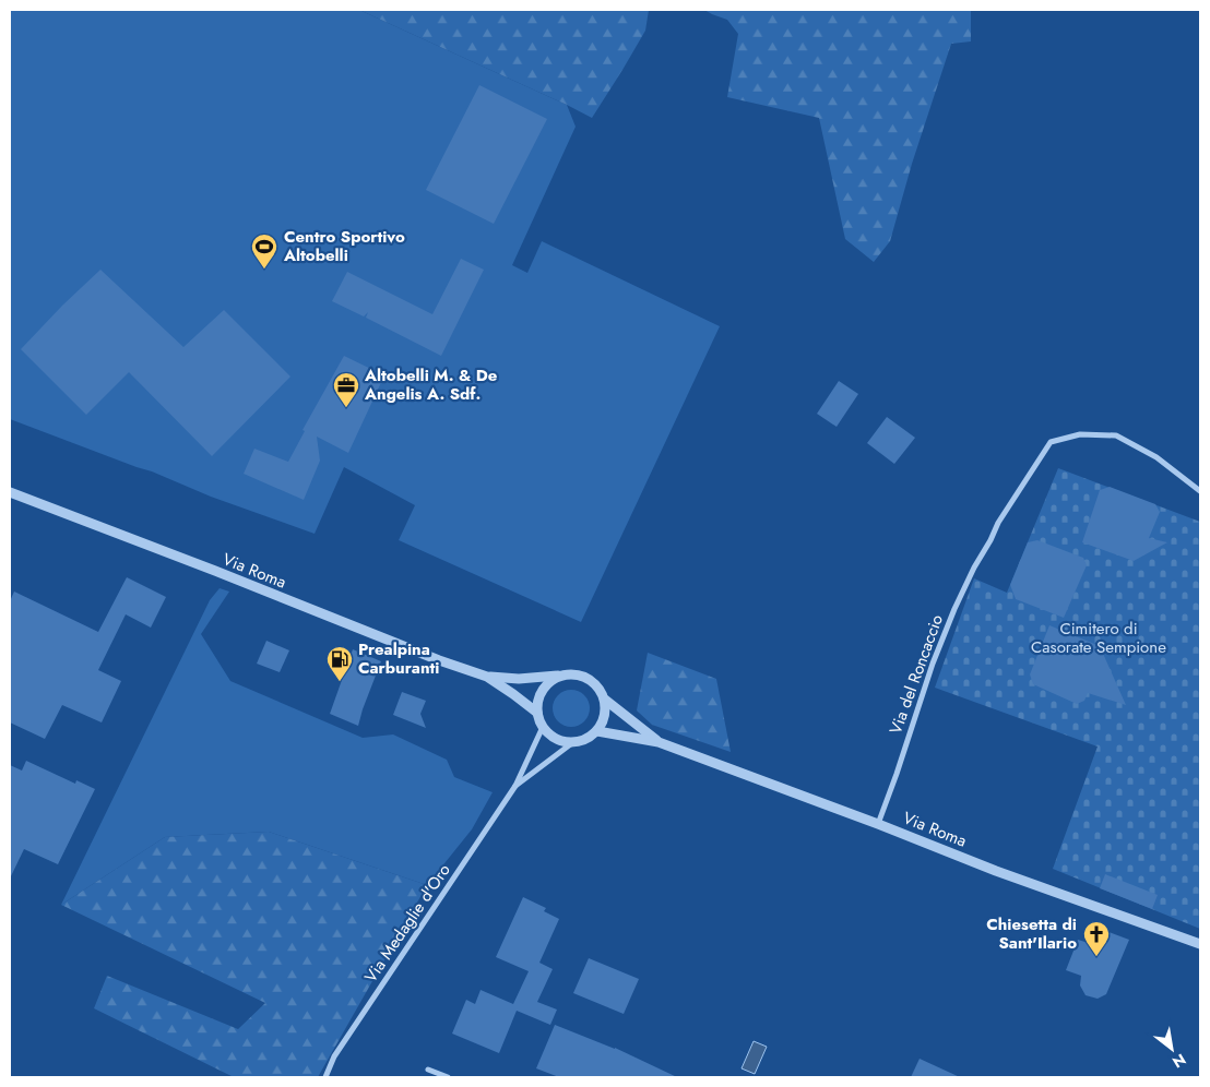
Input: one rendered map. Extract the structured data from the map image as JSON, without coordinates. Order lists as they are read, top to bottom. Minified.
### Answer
{"streets":{"street":["Via Roma","Via del Roncaccio","Via Medaglie d'Oro"]},"crossings":[["Via Roma","Via del Roncaccio"],["Via Roma","Via Medaglie d'Oro"]],"parks":["Cimitero di Casorate Sempione"],"places":{"sports":["Centro Sportivo Altobelli"],"office":["Altobelli M. & De Angelis A. Sdf."],"fuel station":["Prealpina Carburanti"],"church":["Chiesetta di Sant'Ilario"]},"north":"bottom right"}
